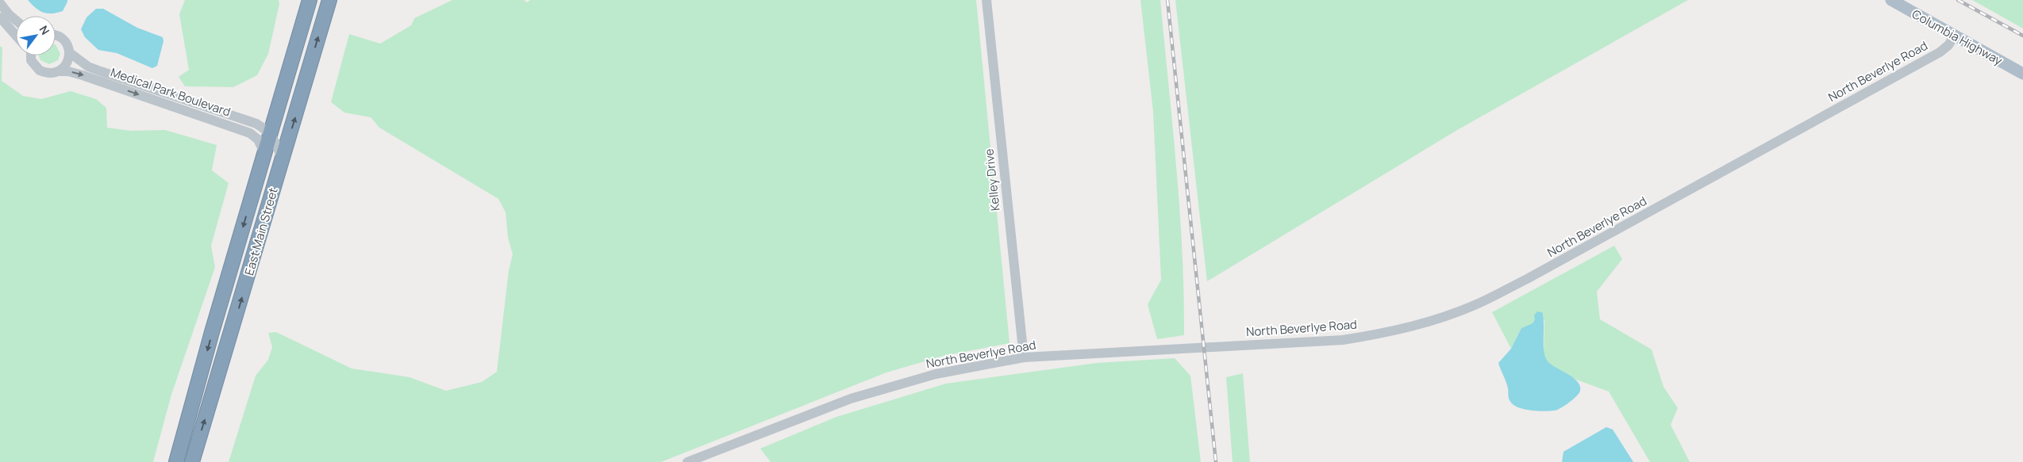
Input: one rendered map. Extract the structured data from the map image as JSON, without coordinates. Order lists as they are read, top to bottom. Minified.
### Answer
{"streets":{"highway":["East Main Street"],"main road":["Columbia Highway"],"street":["North Beverlye Road","Medical Park Boulevard","Kelley Drive"]},"crossings":[["Columbia Highway","North Beverlye Road"],["North Beverlye Road","Kelley Drive"],["Medical Park Boulevard","East Main Street"]],"north":"top right"}
